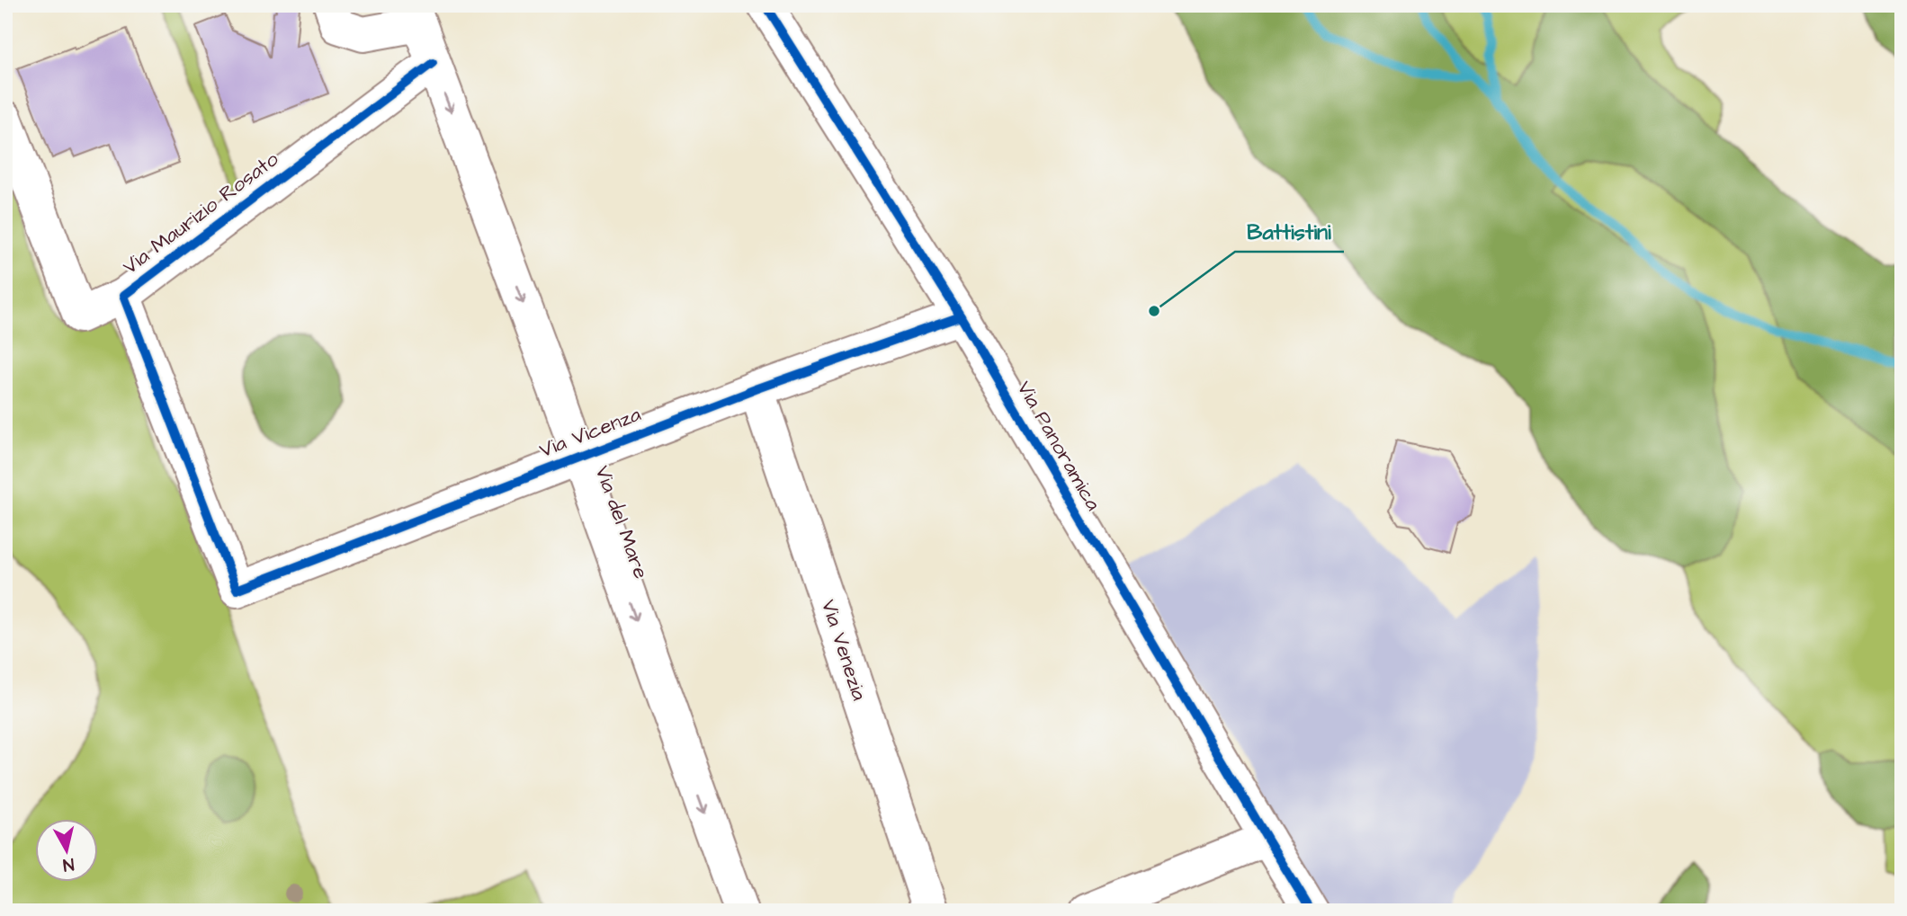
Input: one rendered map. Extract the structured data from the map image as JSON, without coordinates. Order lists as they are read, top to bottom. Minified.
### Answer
{"streets":{"street":["Via Maurizio Rosato","Via Vicenza","Via Panoramica","Via del Mare","Via Venezia"]},"crossings":[["Via Maurizio Rosato","Via Vicenza"],["Via Maurizio Rosato","Via del Mare"],["Via Vicenza","Via Panoramica"],["Via Vicenza","Via del Mare"],["Via Vicenza","Via Venezia"]],"one_way":["Via del Mare"],"places":["Battistini"],"north":"bottom"}
